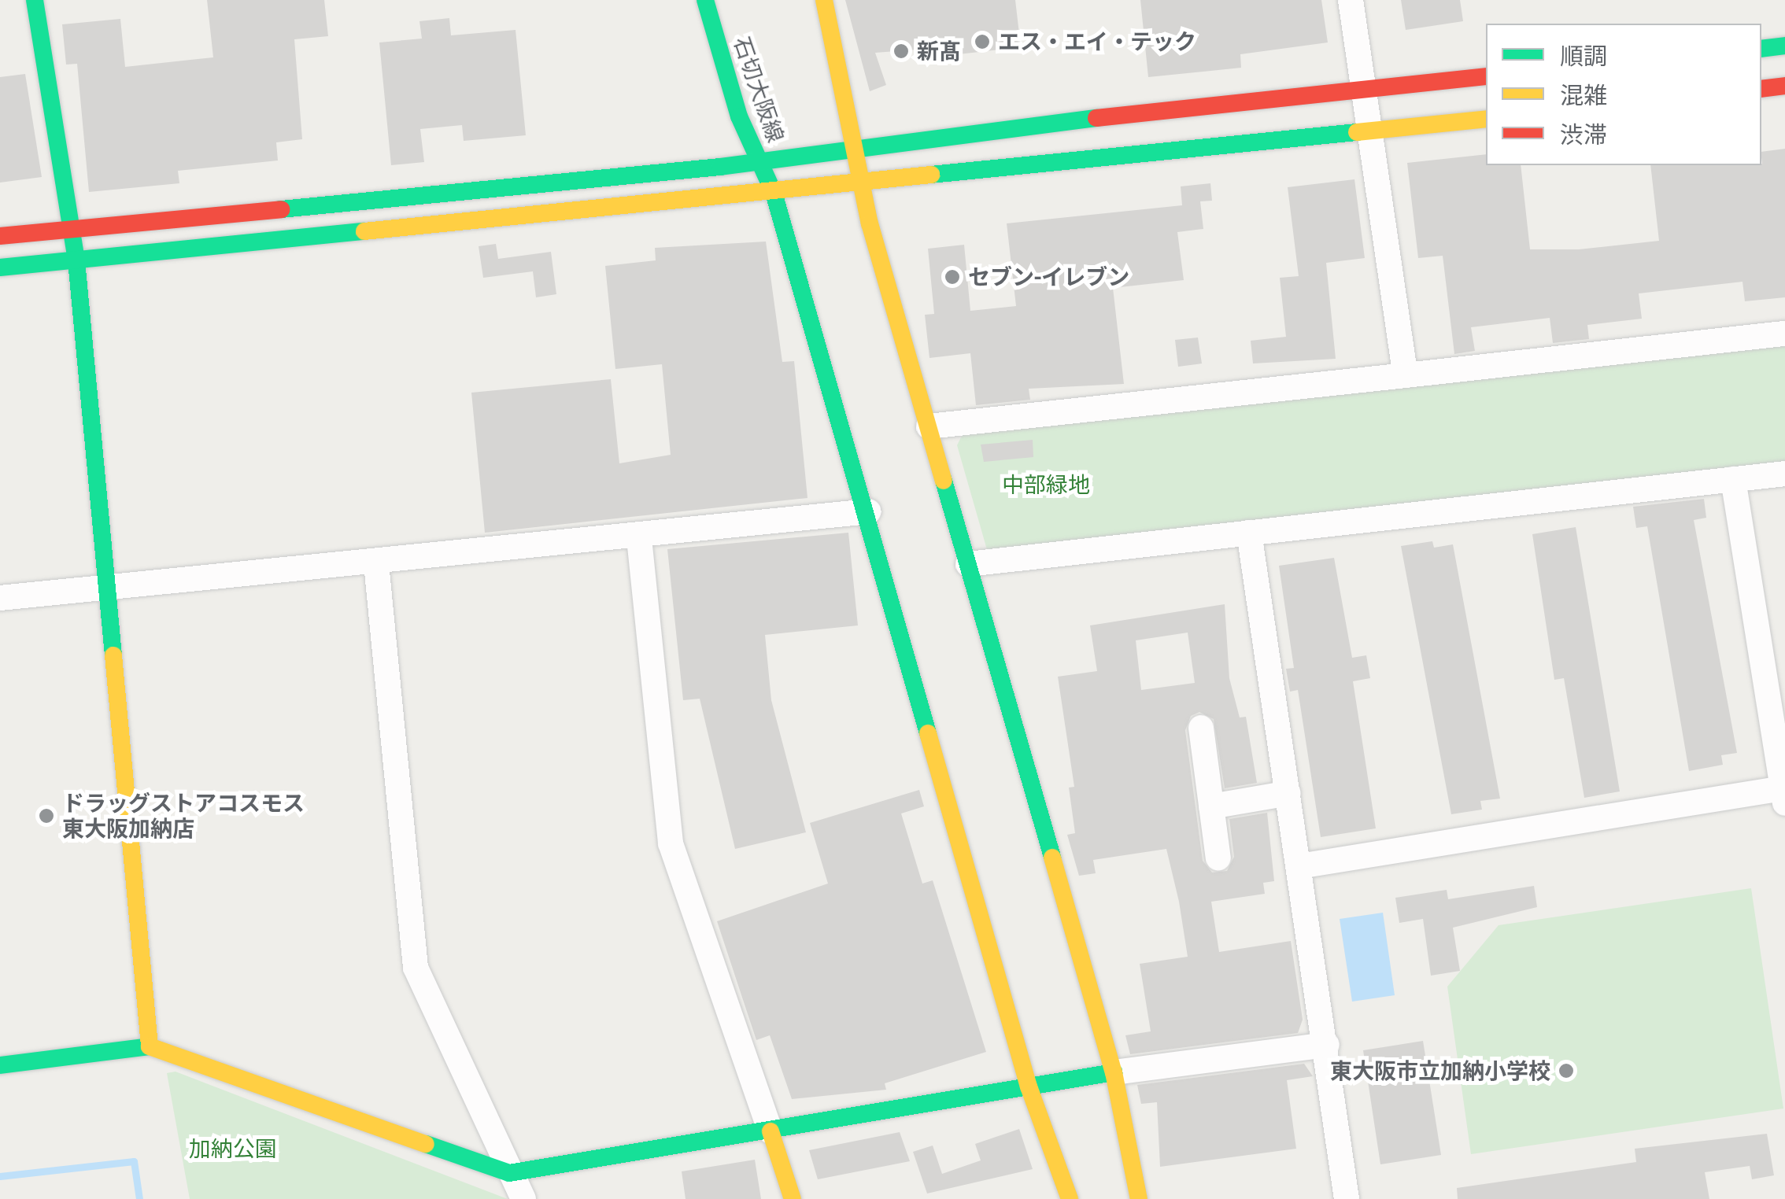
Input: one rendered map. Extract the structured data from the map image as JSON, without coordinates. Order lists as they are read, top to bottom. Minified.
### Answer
{"streets":{"street":["石切大阪線"]},"parks":["中部緑地","加納公園"],"places":["エス・エイ・テック","新髙","セブン-イレブン","ドラッグストアコスモス 東大阪加納店","東大阪市立加納小学校"],"legend":["順調","混雑","渋滞"]}
